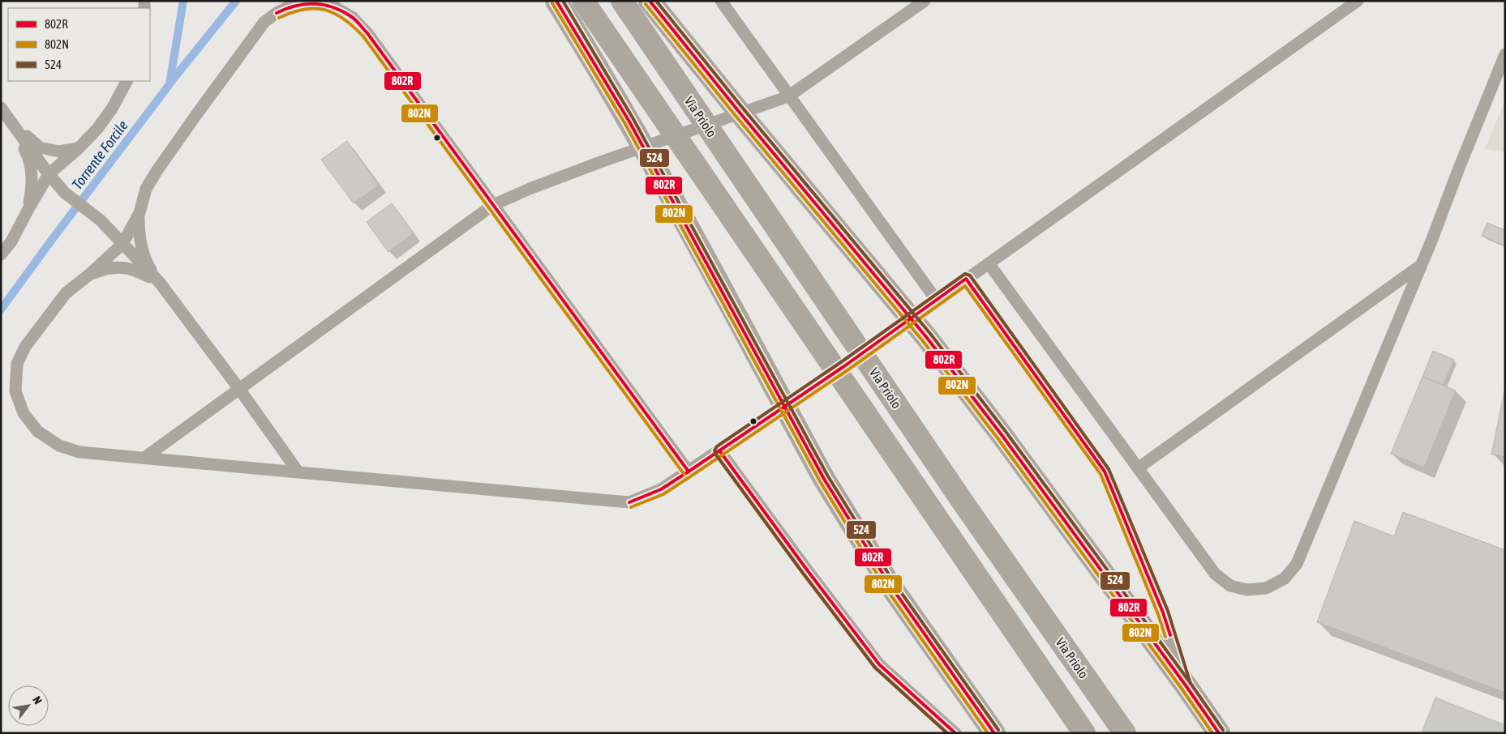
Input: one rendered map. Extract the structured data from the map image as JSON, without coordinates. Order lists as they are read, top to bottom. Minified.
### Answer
{"streets":{"main road":["Via Priolo"]},"water":["Torrente Forcile"],"lines":["transit line 802R","transit line 524","transit line 802N"],"legend":["802R","802N","524"],"north":"top right"}
